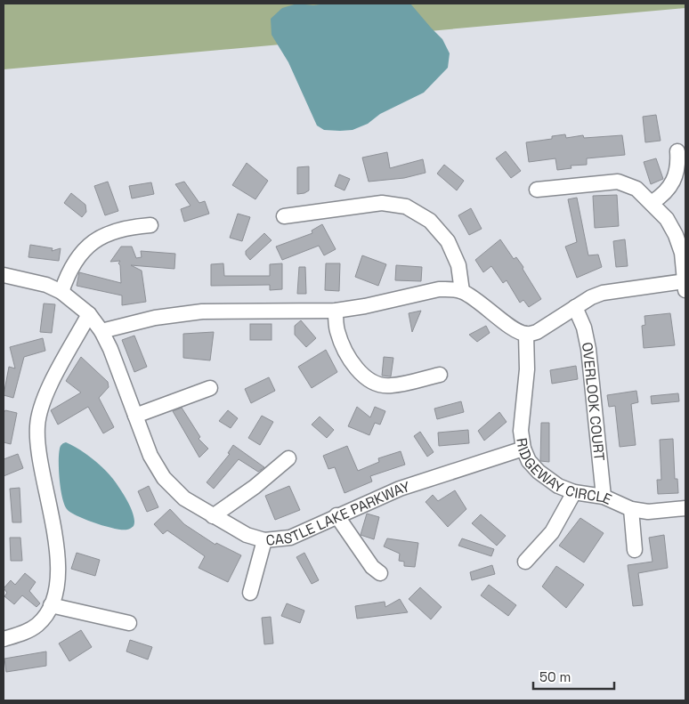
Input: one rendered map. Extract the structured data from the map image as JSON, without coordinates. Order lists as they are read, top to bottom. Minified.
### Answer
{"streets":{"street":["OVERLOOK COURT","RIDGEWAY CIRCLE","CASTLE LAKE PARKWAY"]},"crossings":[["OVERLOOK COURT","RIDGEWAY CIRCLE"],["RIDGEWAY CIRCLE","CASTLE LAKE PARKWAY"]],"scale_bar":"50 m"}
